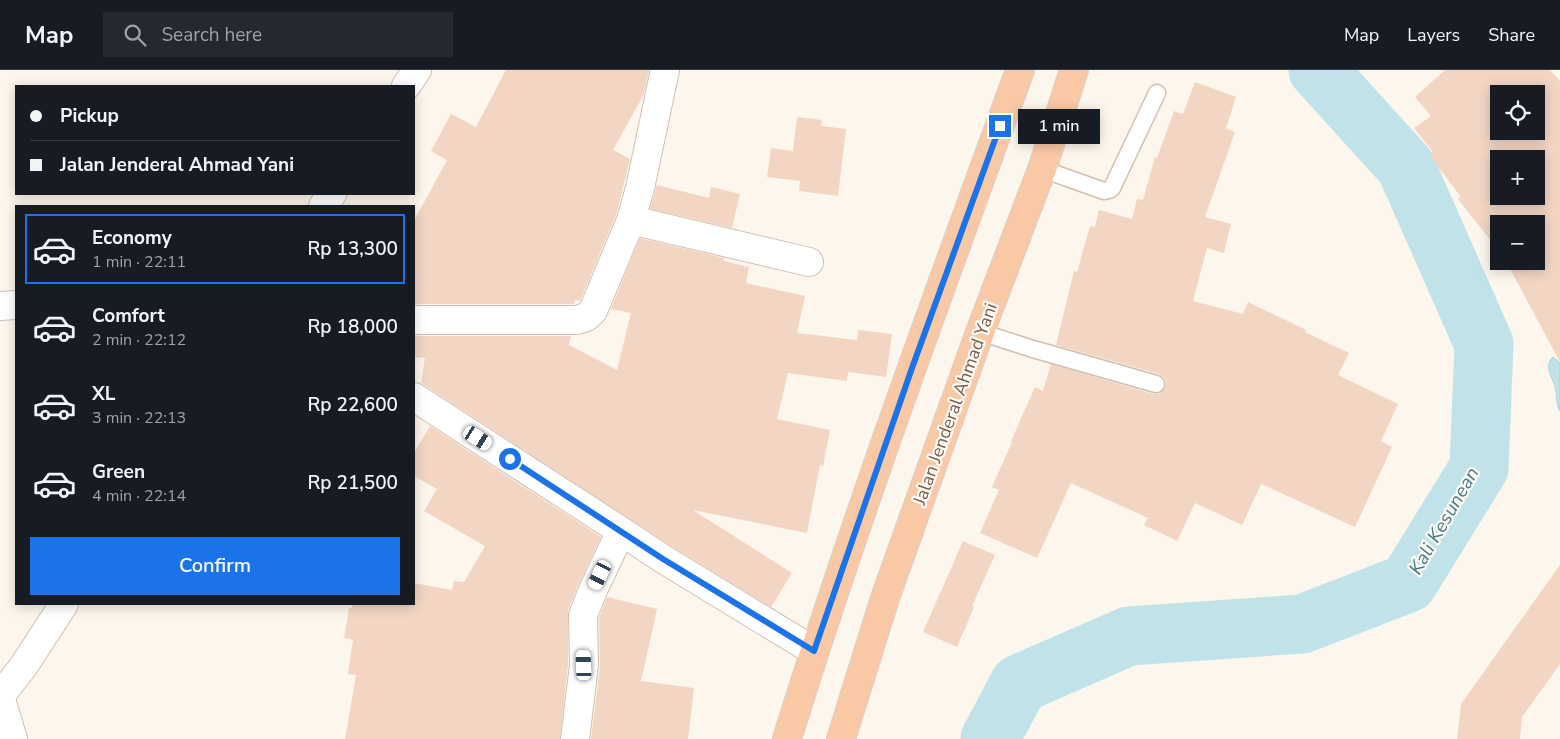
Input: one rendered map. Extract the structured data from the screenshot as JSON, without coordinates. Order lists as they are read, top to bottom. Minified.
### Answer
{"streets":{"highway":["Jalan Jenderal Ahmad Yani"]},"water":["Kali Kesunean"],"page":{"header":"Map","search":"Search here","nav":["Map","Layers","Share"],"map_buttons":["+","−"],"banner":["Pickup","Jalan Jenderal Ahmad Yani"],"bubble":"1 min","list":[{"name":"Economy","note":"1 min · 22:11","value":"Rp 13,300"},{"name":"Comfort","note":"2 min · 22:12","value":"Rp 18,000"},{"name":"XL","note":"3 min · 22:13","value":"Rp 22,600"},{"name":"Green","note":"4 min · 22:14","value":"Rp 21,500"}],"buttons":"Confirm"}}
